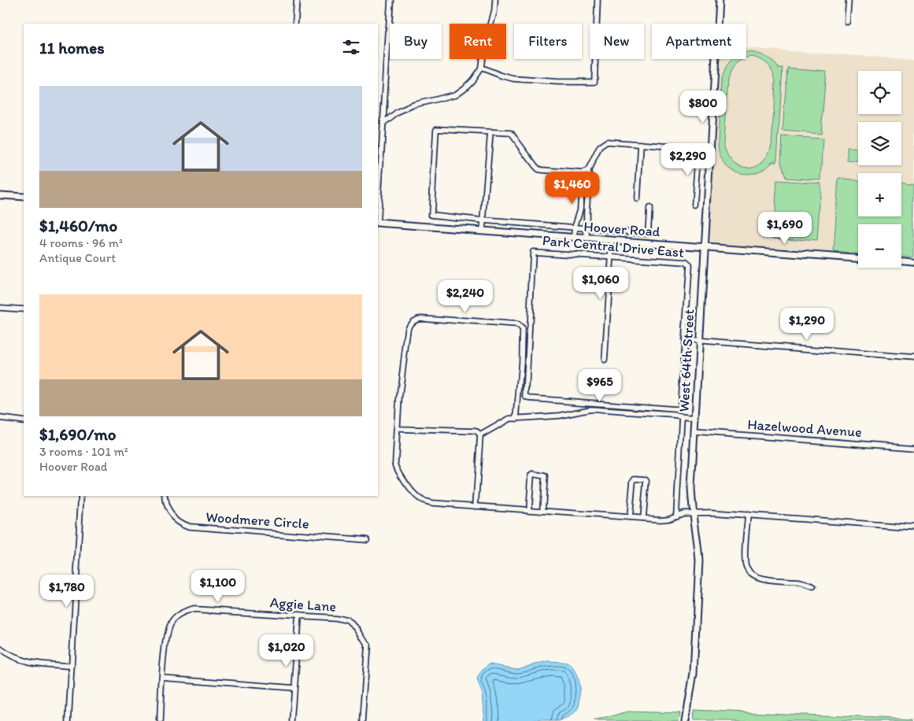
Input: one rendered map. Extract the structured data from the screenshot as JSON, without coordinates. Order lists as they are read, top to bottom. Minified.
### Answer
{"streets":{"street":["Hoover Road","Park Central Drive East","West 64th Street","Hazelwood Avenue","Woodmere Circle","Aggie Lane"]},"crossings":[["Hoover Road","West 64th Street"],["West 64th Street","Hazelwood Avenue"]],"page":{"chip":["Buy","Rent","Filters","New","Apartment"],"heading":"11 homes","map_buttons":["+","−"],"list":[{"name":"$1,460/mo","note":"4 rooms · 96 m² · Antique Court"},{"name":"$1,690/mo","note":"3 rooms · 101 m² · Hoover Road"}],"price":["$800","$2,290","$1,460","$1,690","$1,060","$2,240","$1,290","$965","$1,100","$1,780","$1,020"]}}
